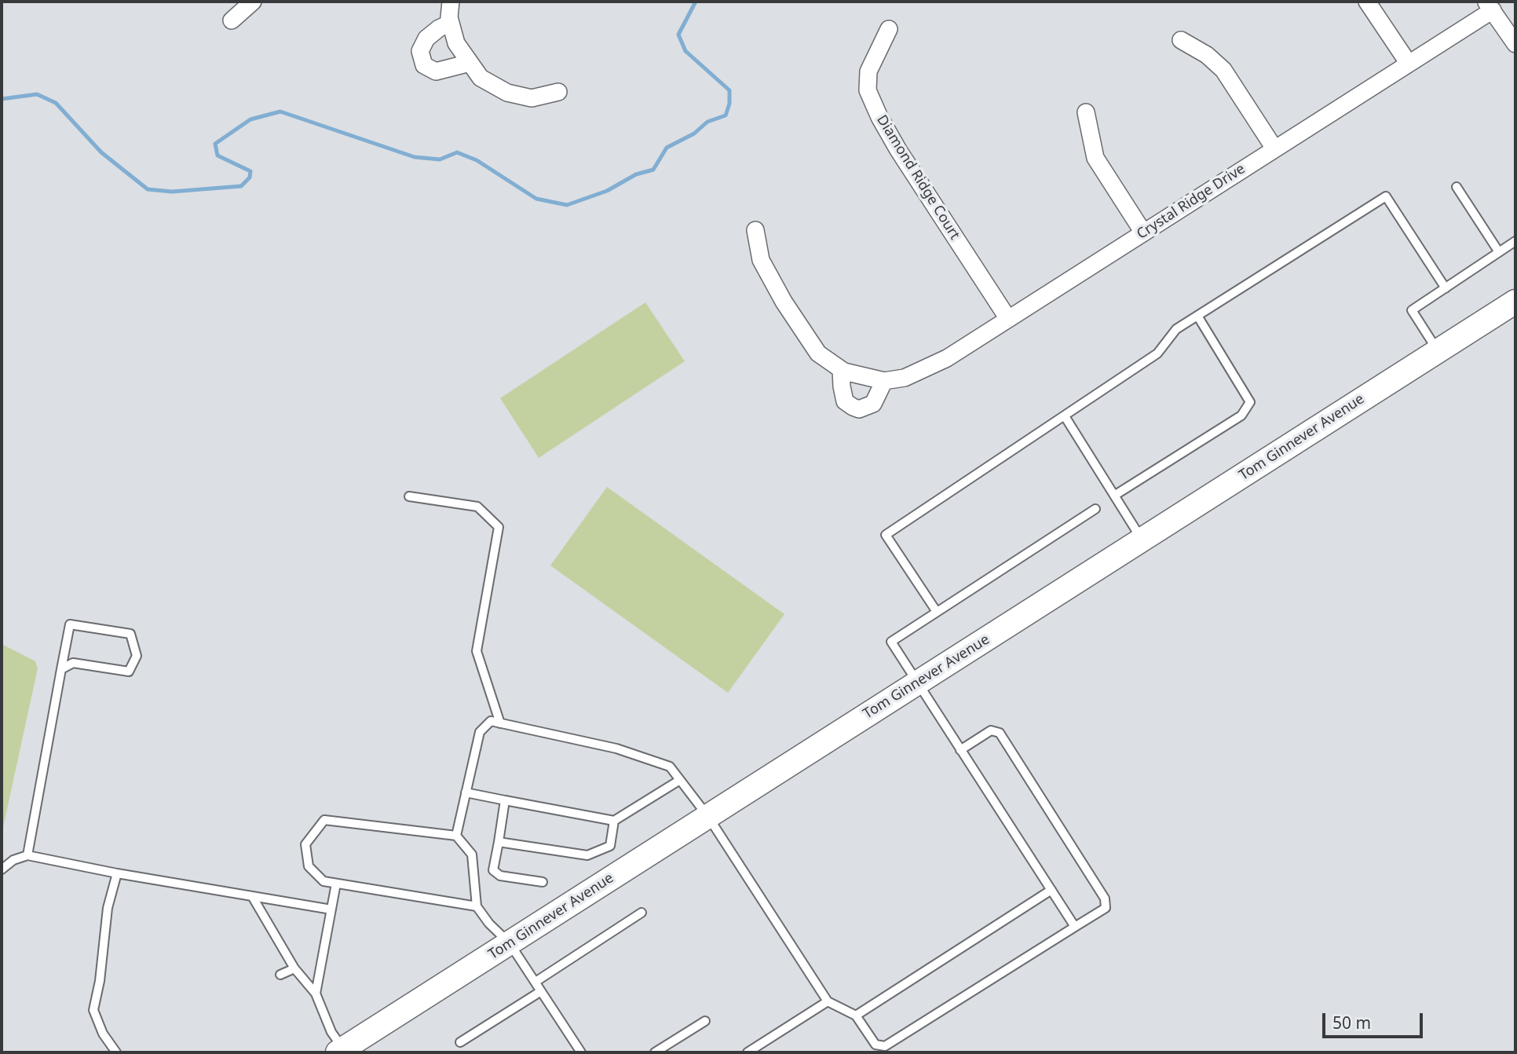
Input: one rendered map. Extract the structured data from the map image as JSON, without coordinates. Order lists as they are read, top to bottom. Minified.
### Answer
{"streets":{"main road":["Tom Ginnever Avenue"],"street":["Diamond Ridge Court","Crystal Ridge Drive"]},"crossings":[["Diamond Ridge Court","Crystal Ridge Drive"]],"scale_bar":"50 m"}
